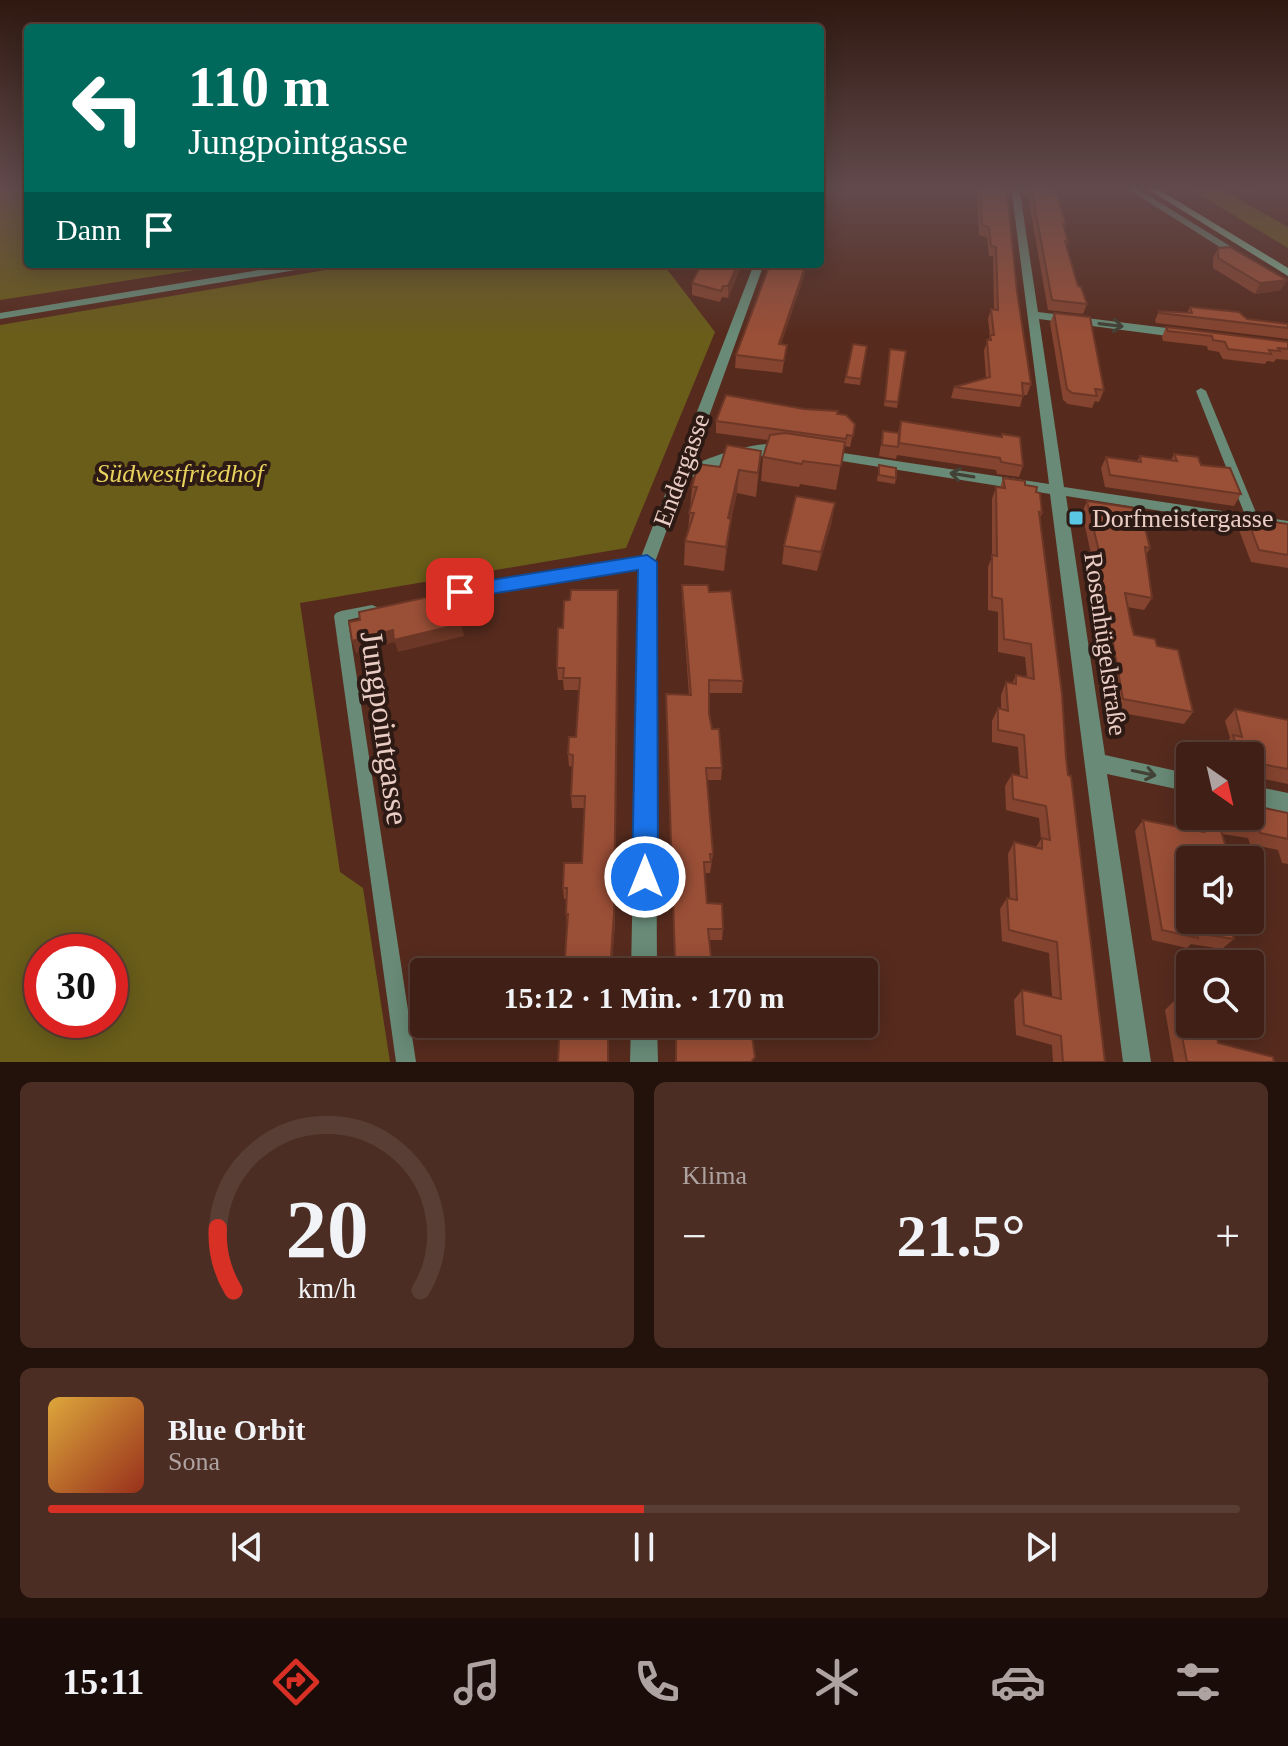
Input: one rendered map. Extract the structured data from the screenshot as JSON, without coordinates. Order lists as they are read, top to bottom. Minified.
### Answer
{"streets":{"street":["Endergasse","Rosenhügelstraße"],"lane":["Jungpointgasse"]},"parks":["Südwestfriedhof"],"places":{"transit":["Dorfmeistergasse"]},"north":"bottom right","page":{"turn":["110 m","Jungpointgasse"],"then":"Dann","limit":"30","trip":"15:12 · 1 Min. · 170 m","tile":"Klima","heat":["−","21.5°","+"],"song":["Blue Orbit","Sona"],"tabs":"15:11","gauge":["20","km/h"]}}
